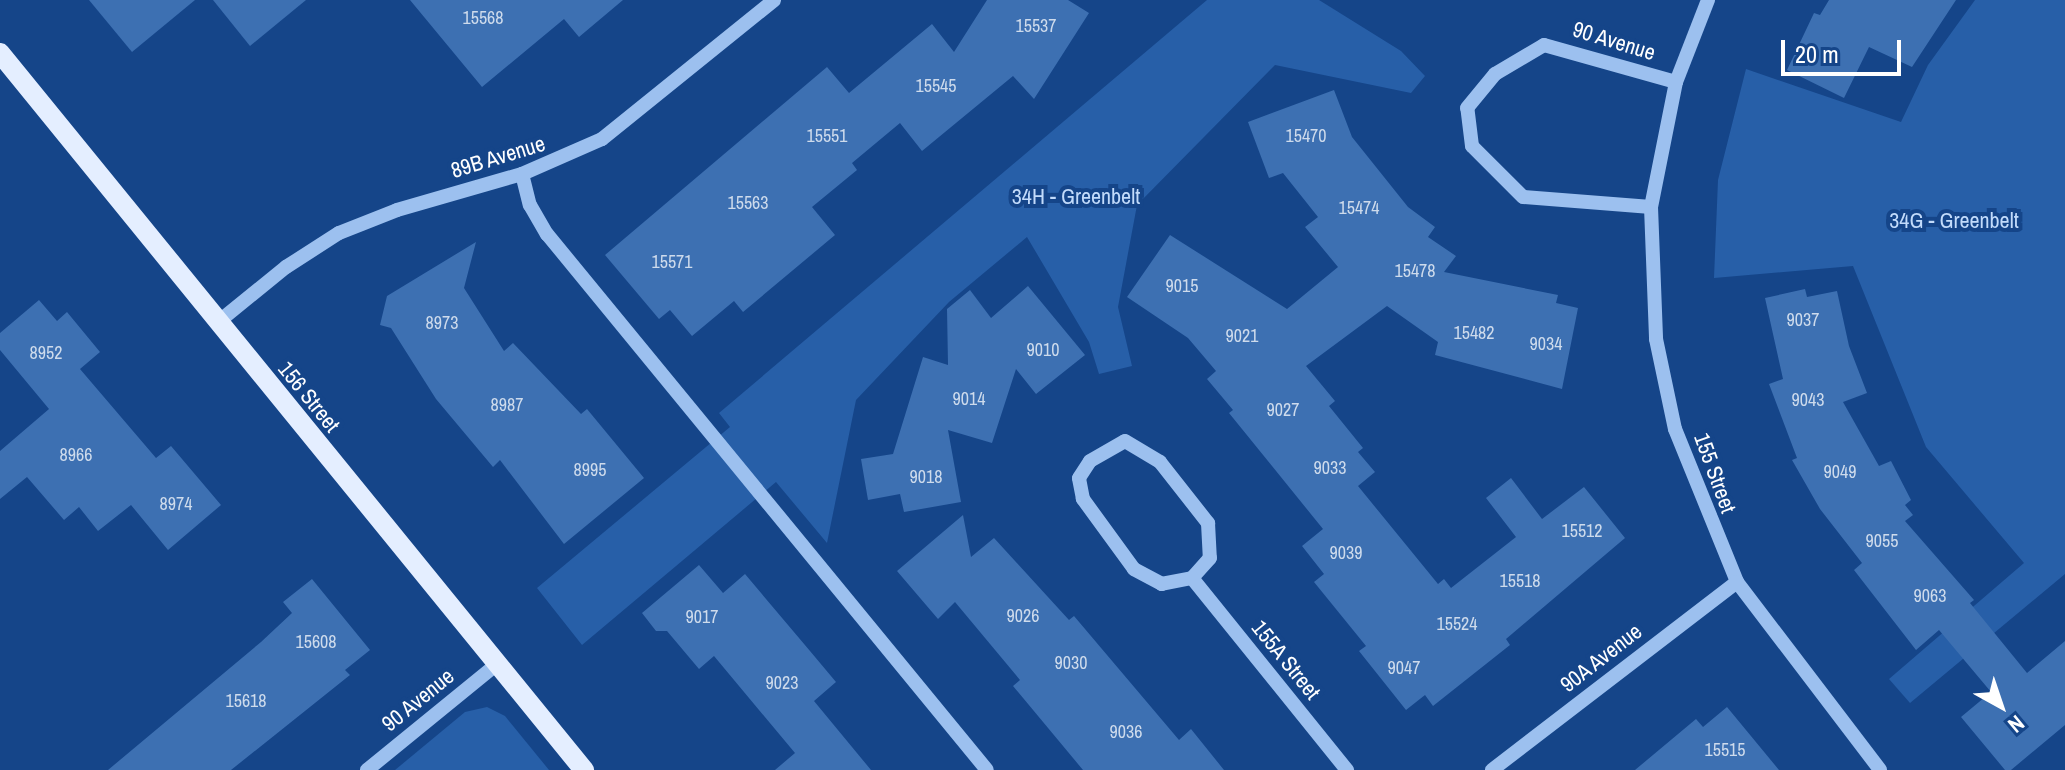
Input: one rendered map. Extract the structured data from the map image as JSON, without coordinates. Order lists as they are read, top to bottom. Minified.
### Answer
{"streets":{"main road":["156 Street"],"street":["90 Avenue","89B Avenue","155 Street","90A Avenue","155A Street"]},"crossings":[["90 Avenue","156 Street"],["90 Avenue","155 Street"],["89B Avenue","156 Street"],["155 Street","90A Avenue"]],"parks":["34H - Greenbelt","34G - Greenbelt"],"house_numbers":["15568","15537","15545","15551","15470","15563","15474","15571","15478","9015","9037","8973","15482","9021","9034","9010","8952","9014","9043","8987","9027","8966","9033","8995","9049","9018","8974","15512","9055","9039","15518","9063","9026","9017","15524","15608","9030","9047","9023","15618","9036","15515"],"scale_bar":"20 m","north":"bottom right"}
